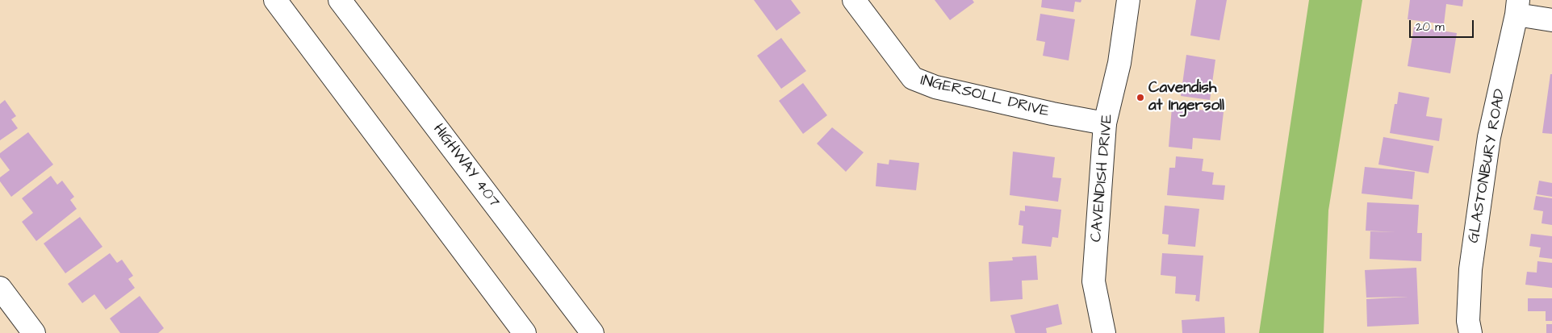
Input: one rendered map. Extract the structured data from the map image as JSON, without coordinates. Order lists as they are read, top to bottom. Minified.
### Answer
{"streets":{"main road":["INGERSOLL DRIVE","HIGHWAY 407","GLASTONBURY ROAD","CAVENDISH DRIVE"]},"crossings":[["INGERSOLL DRIVE","CAVENDISH DRIVE"]],"places":["Cavendish at Ingersoll"],"scale_bar":"20 m"}
